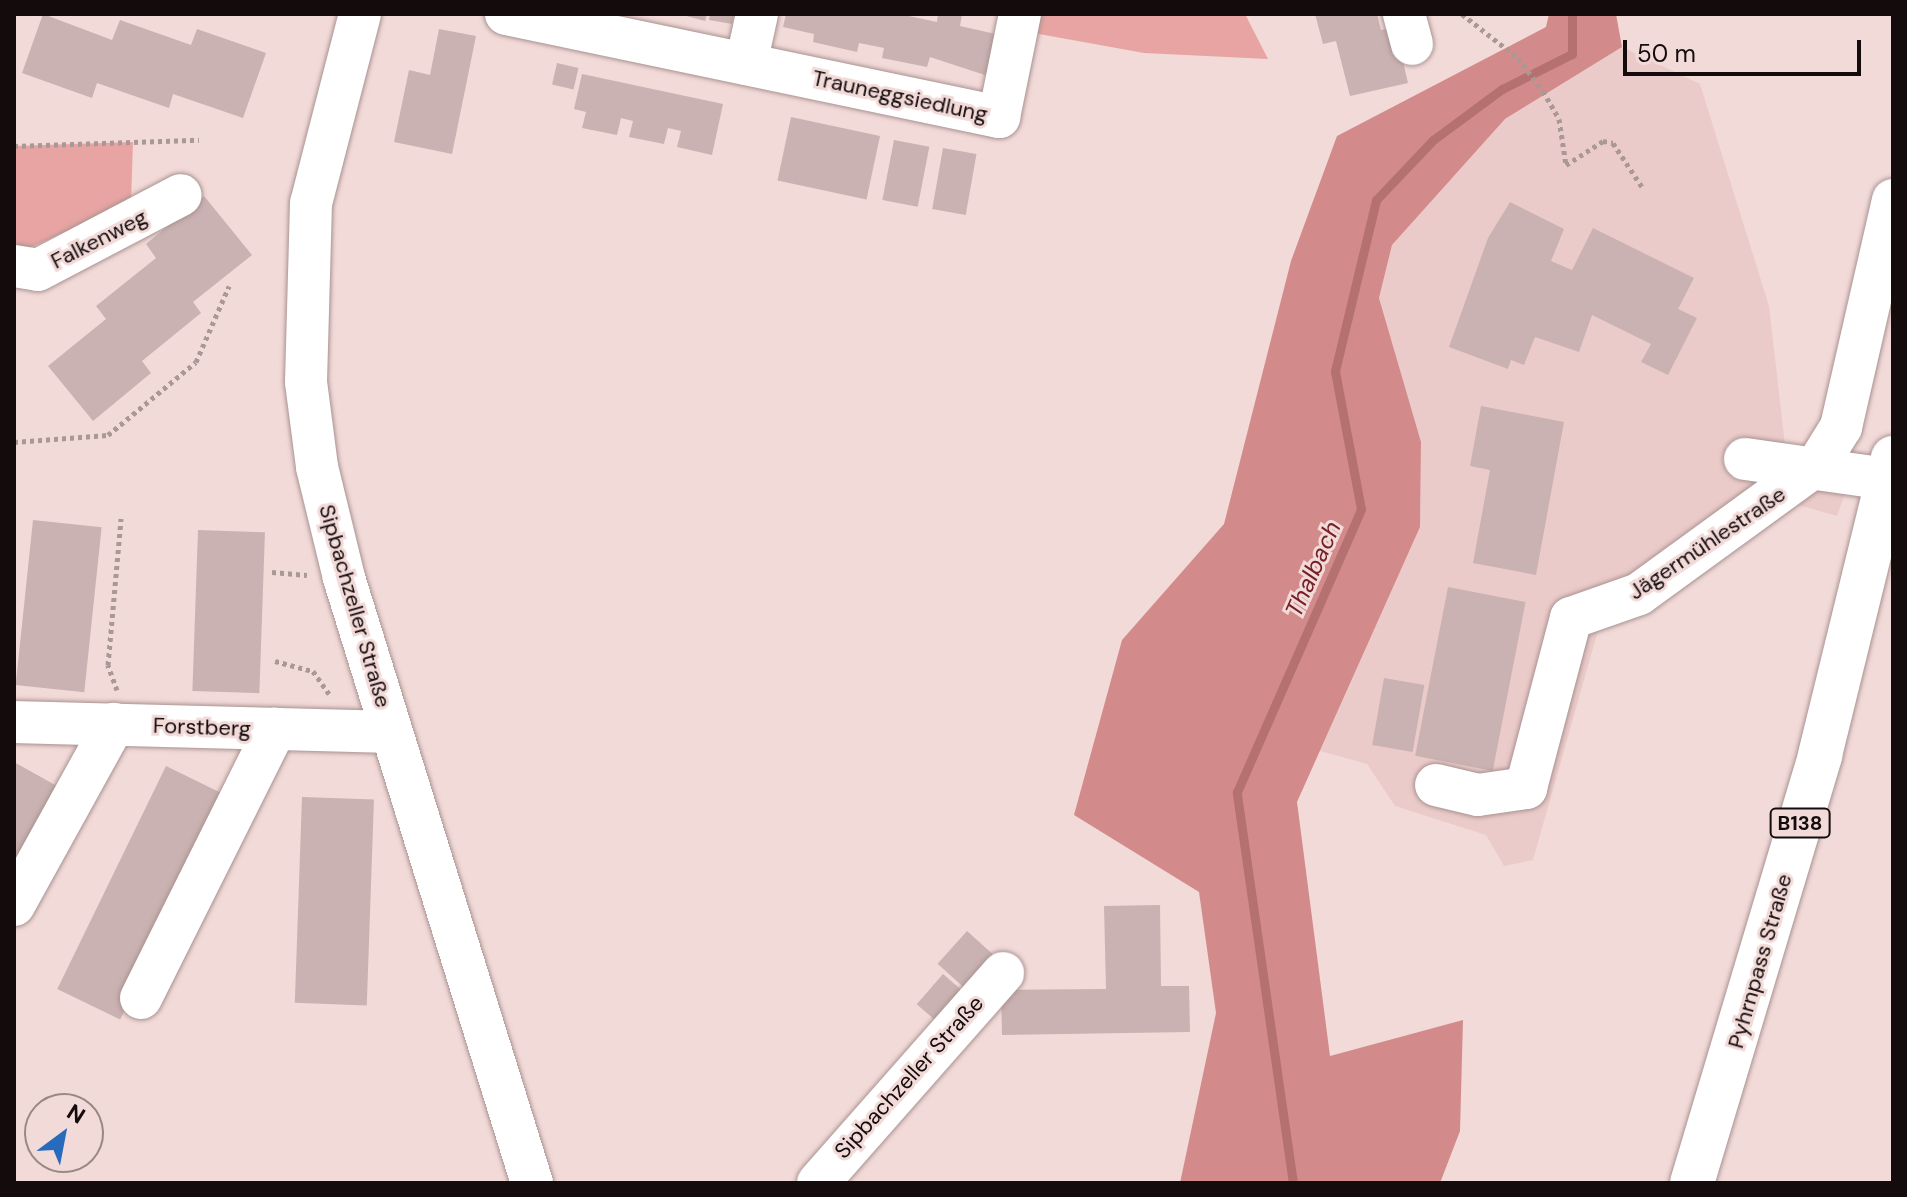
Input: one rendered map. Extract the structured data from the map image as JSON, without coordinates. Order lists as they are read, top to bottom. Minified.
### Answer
{"streets":{"main road":["B138","Pyhrnpass Straße"],"street":["Trauneggsiedlung","Falkenweg","Jägermühlestraße","Sipbachzeller Straße","Forstberg"]},"crossings":[["Jägermühlestraße","Pyhrnpass Straße"],["Sipbachzeller Straße","Forstberg"]],"water":["Thalbach"],"scale_bar":"50 m","north":"top right"}
